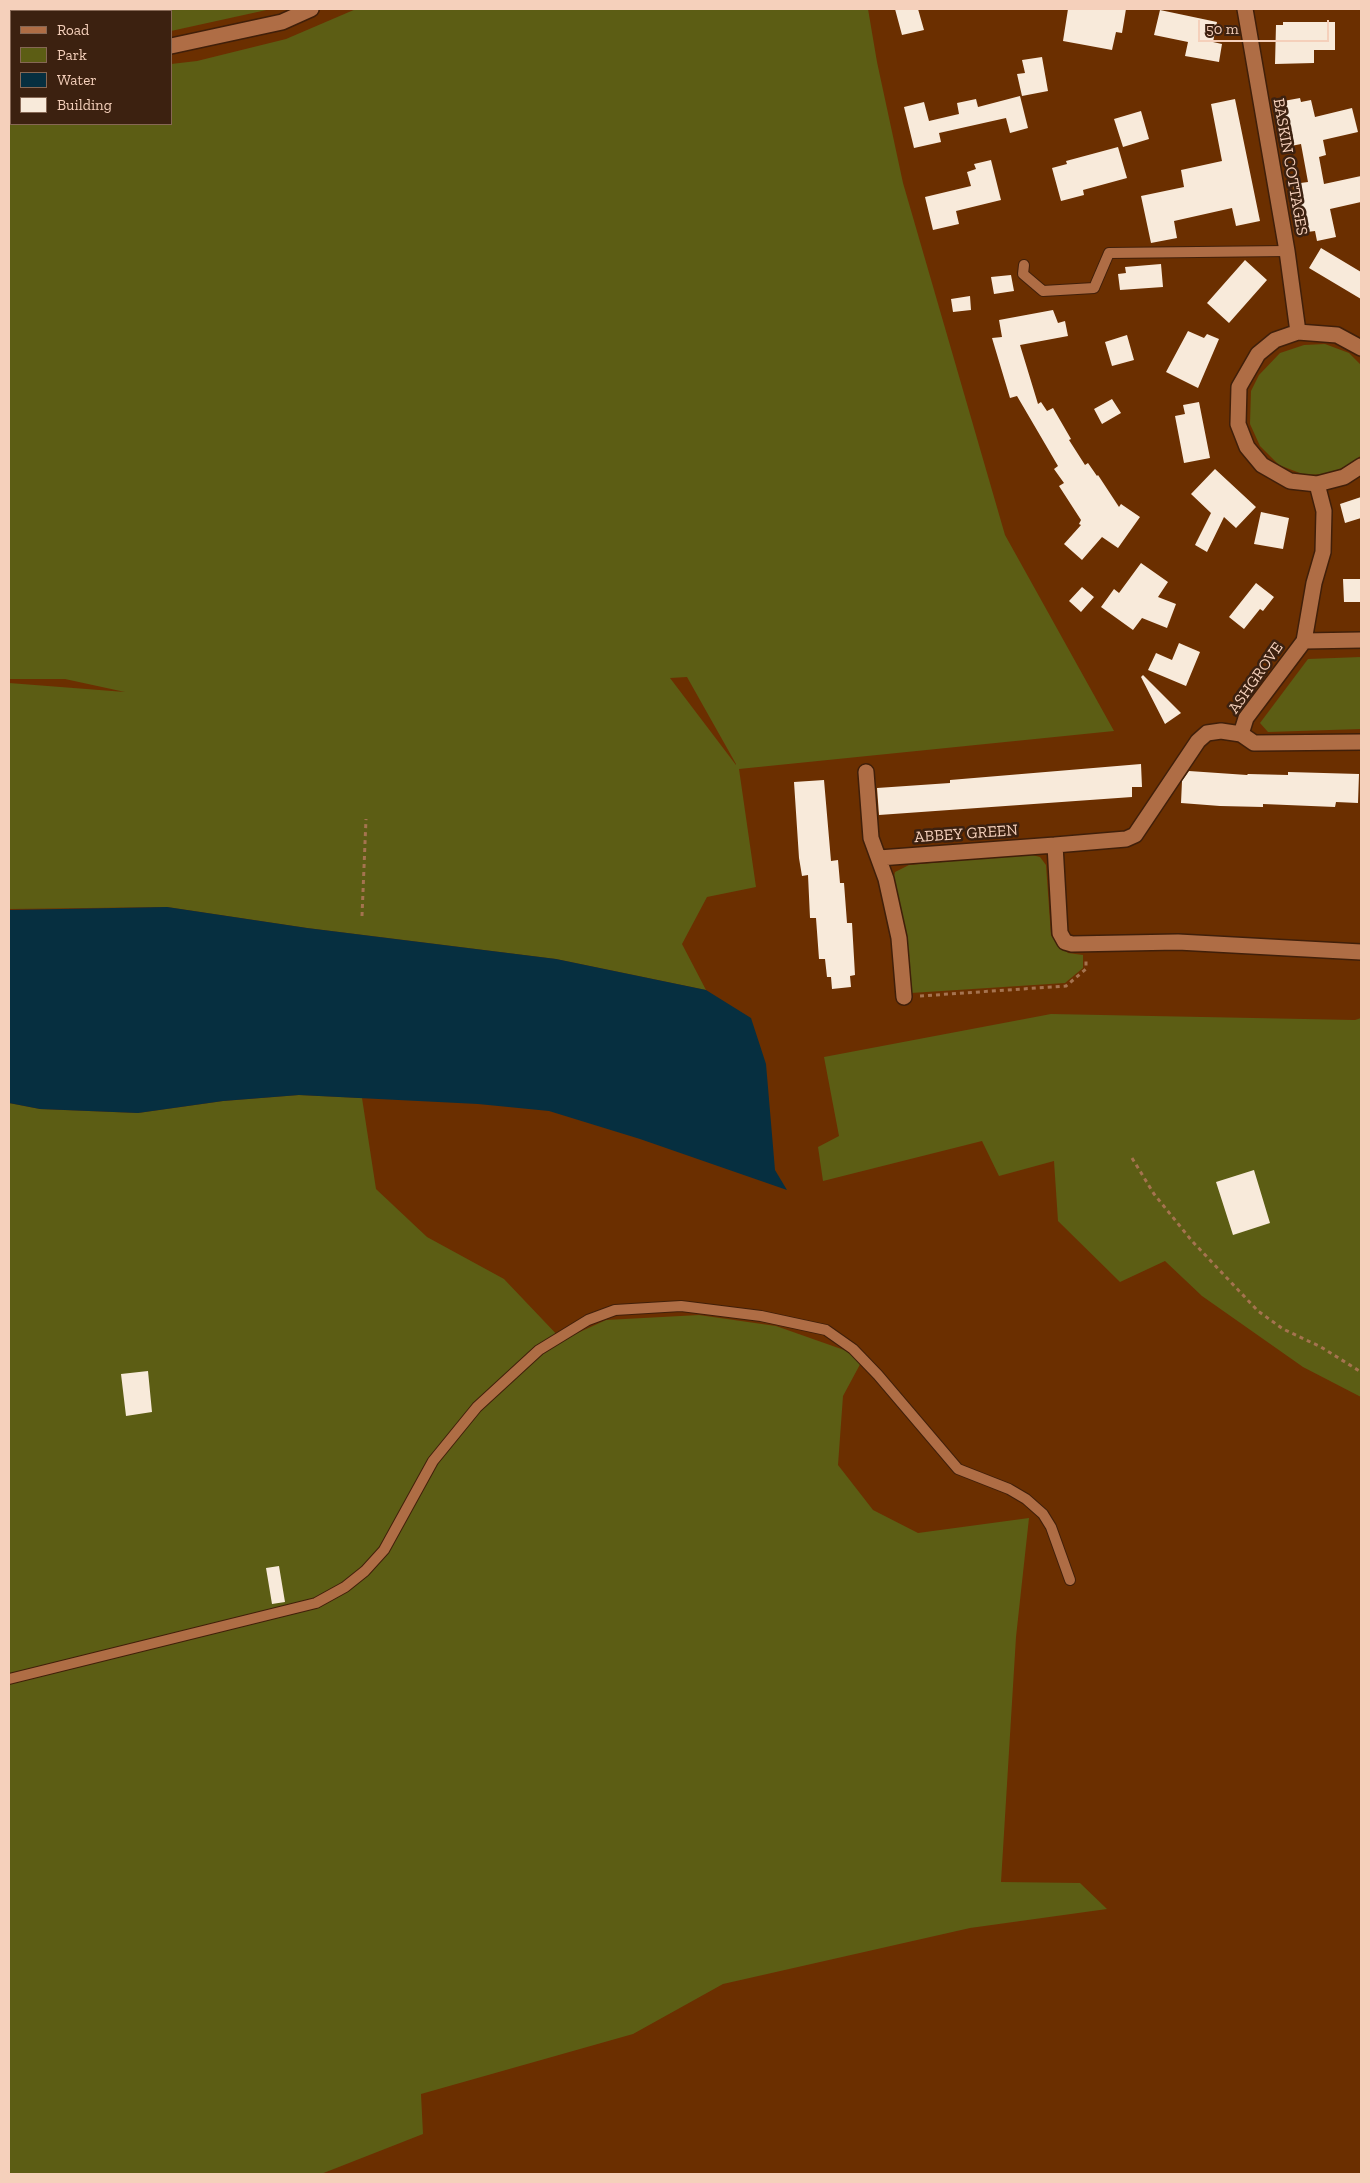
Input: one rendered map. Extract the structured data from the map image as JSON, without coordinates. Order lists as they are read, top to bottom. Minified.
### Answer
{"streets":{"street":["BASKIN COTTAGES","ASHGROVE","ABBEY GREEN"]},"crossings":[["ASHGROVE","ABBEY GREEN"]],"legend":["Road","Park","Water","Building"],"scale_bar":"50 m"}
